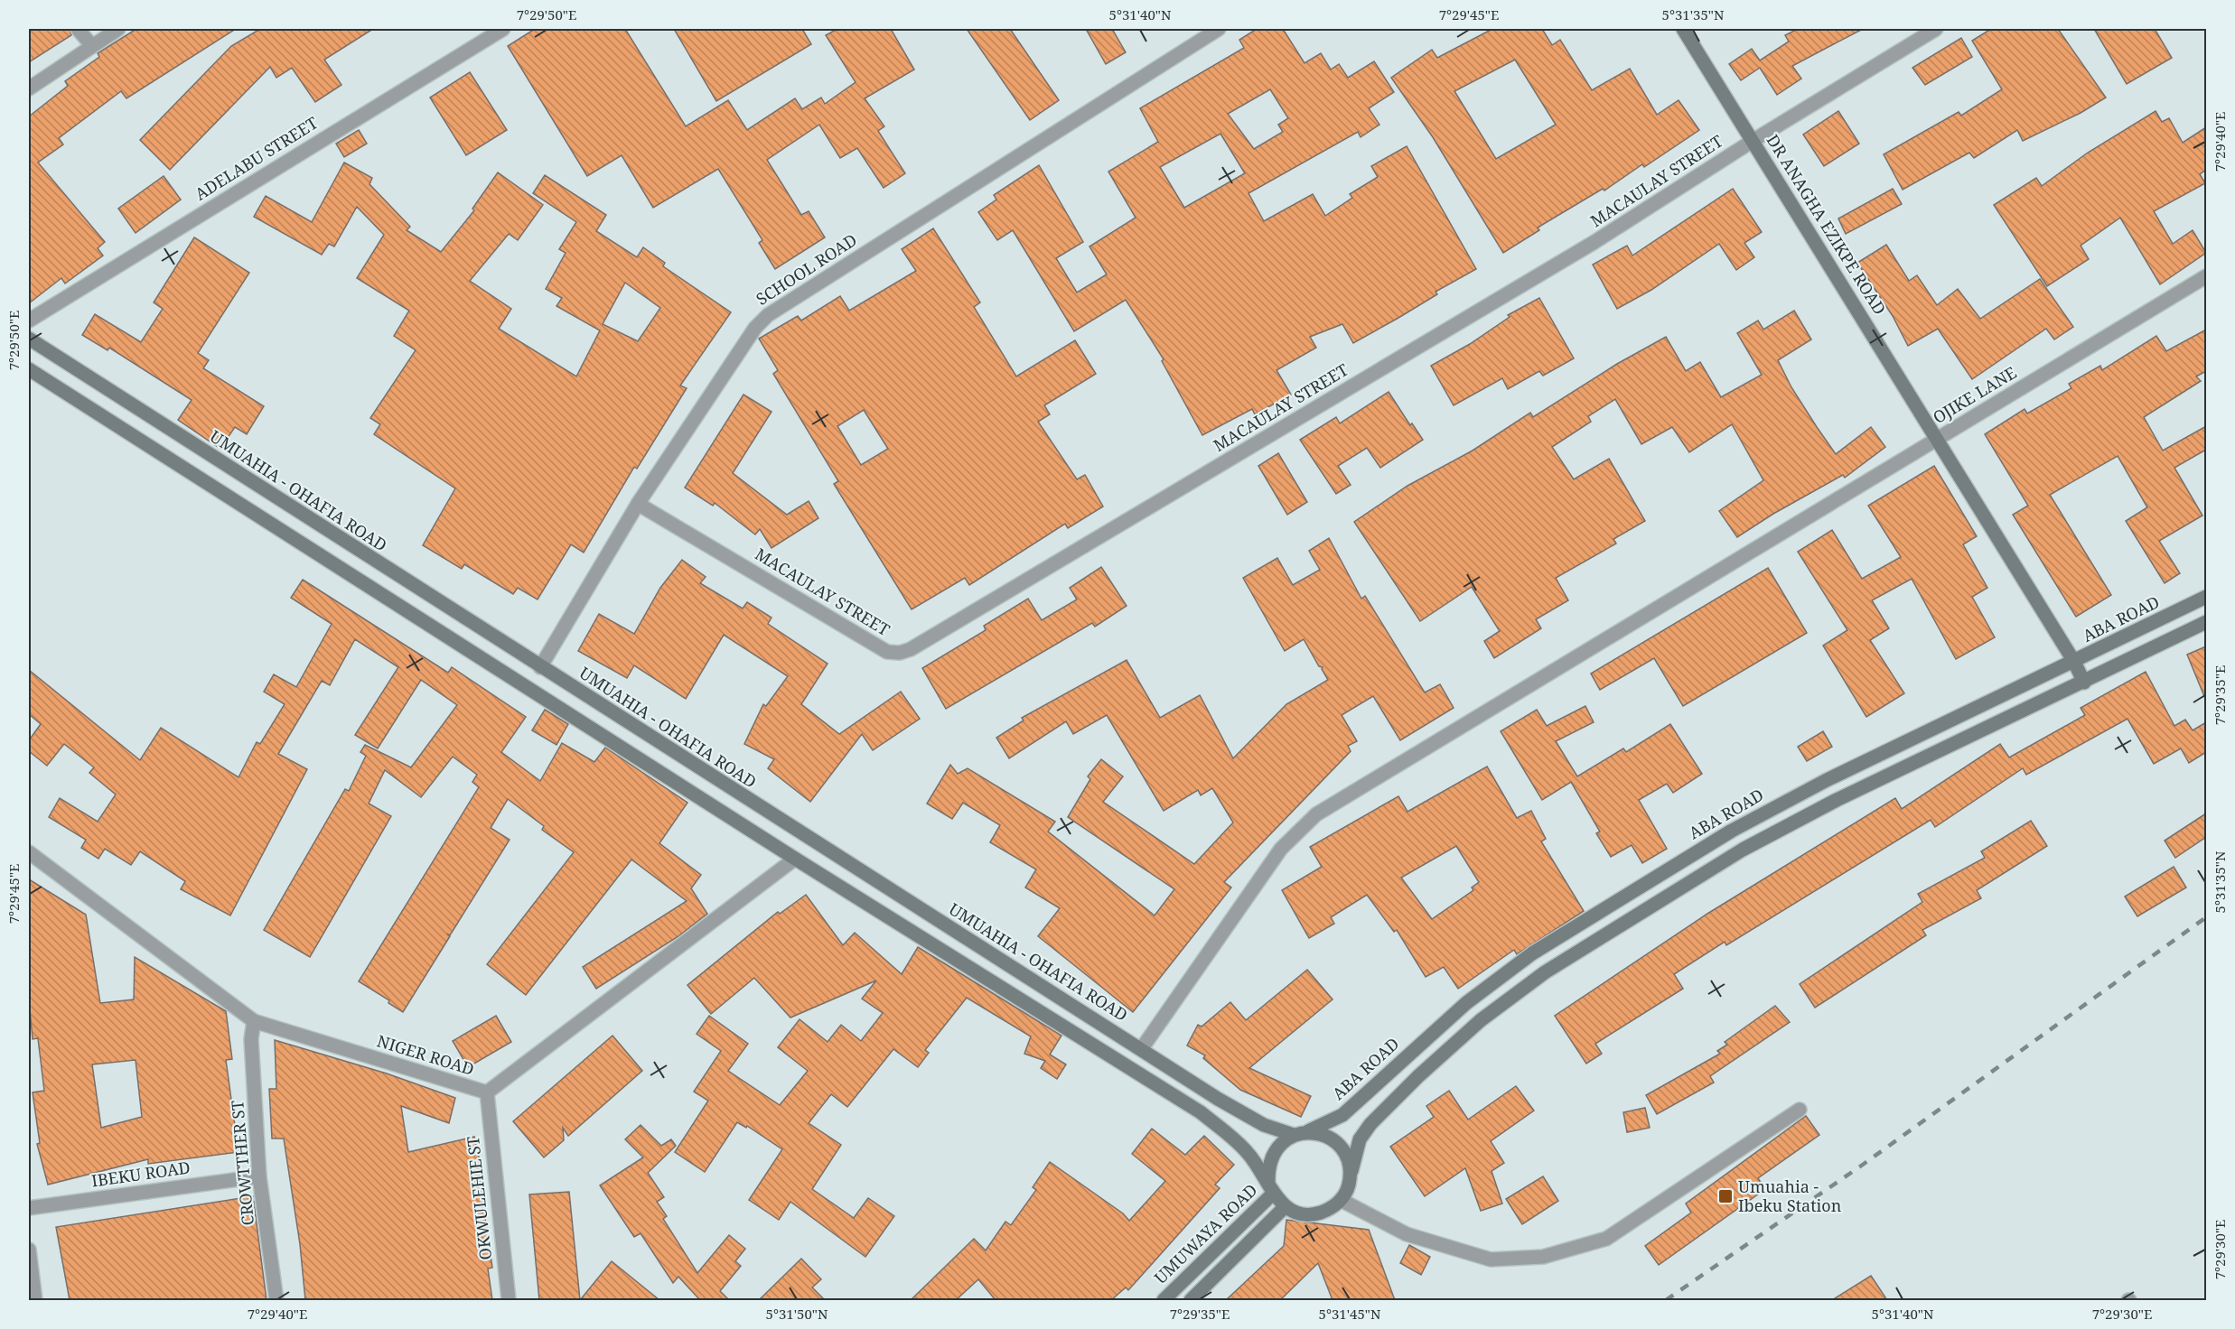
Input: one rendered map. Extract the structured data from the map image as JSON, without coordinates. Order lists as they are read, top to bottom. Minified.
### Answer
{"streets":{"main road":["DR ANAGHA EZIKPE ROAD","UMUAHIA - OHAFIA ROAD","ABA ROAD","UMUWAYA ROAD"],"street":["ADELABU STREET","MACAULAY STREET","SCHOOL ROAD","OJIKE LANE","NIGER ROAD","CROWTTHER ST","IBEKU ROAD","OKWULEHIE ST"]},"crossings":[["MACAULAY STREET","DR ANAGHA EZIKPE ROAD"],["MACAULAY STREET","SCHOOL ROAD"],["DR ANAGHA EZIKPE ROAD","OJIKE LANE"],["DR ANAGHA EZIKPE ROAD","ABA ROAD"],["SCHOOL ROAD","UMUAHIA - OHAFIA ROAD"],["OJIKE LANE","UMUAHIA - OHAFIA ROAD"],["UMUAHIA - OHAFIA ROAD","ABA ROAD"],["UMUAHIA - OHAFIA ROAD","UMUWAYA ROAD"],["ABA ROAD","UMUWAYA ROAD"],["NIGER ROAD","CROWTTHER ST"],["NIGER ROAD","OKWULEHIE ST"],["CROWTTHER ST","IBEKU ROAD"]],"places":{"transit":["Umuahia - Ibeku Station"]},"coordinates":["7°29'50\"E","5°31'40\"N","7°29'45\"E","5°31'35\"N","7°29'40\"E","7°29'35\"E","7°29'30\"E","5°31'50\"N","5°31'45\"N"]}
